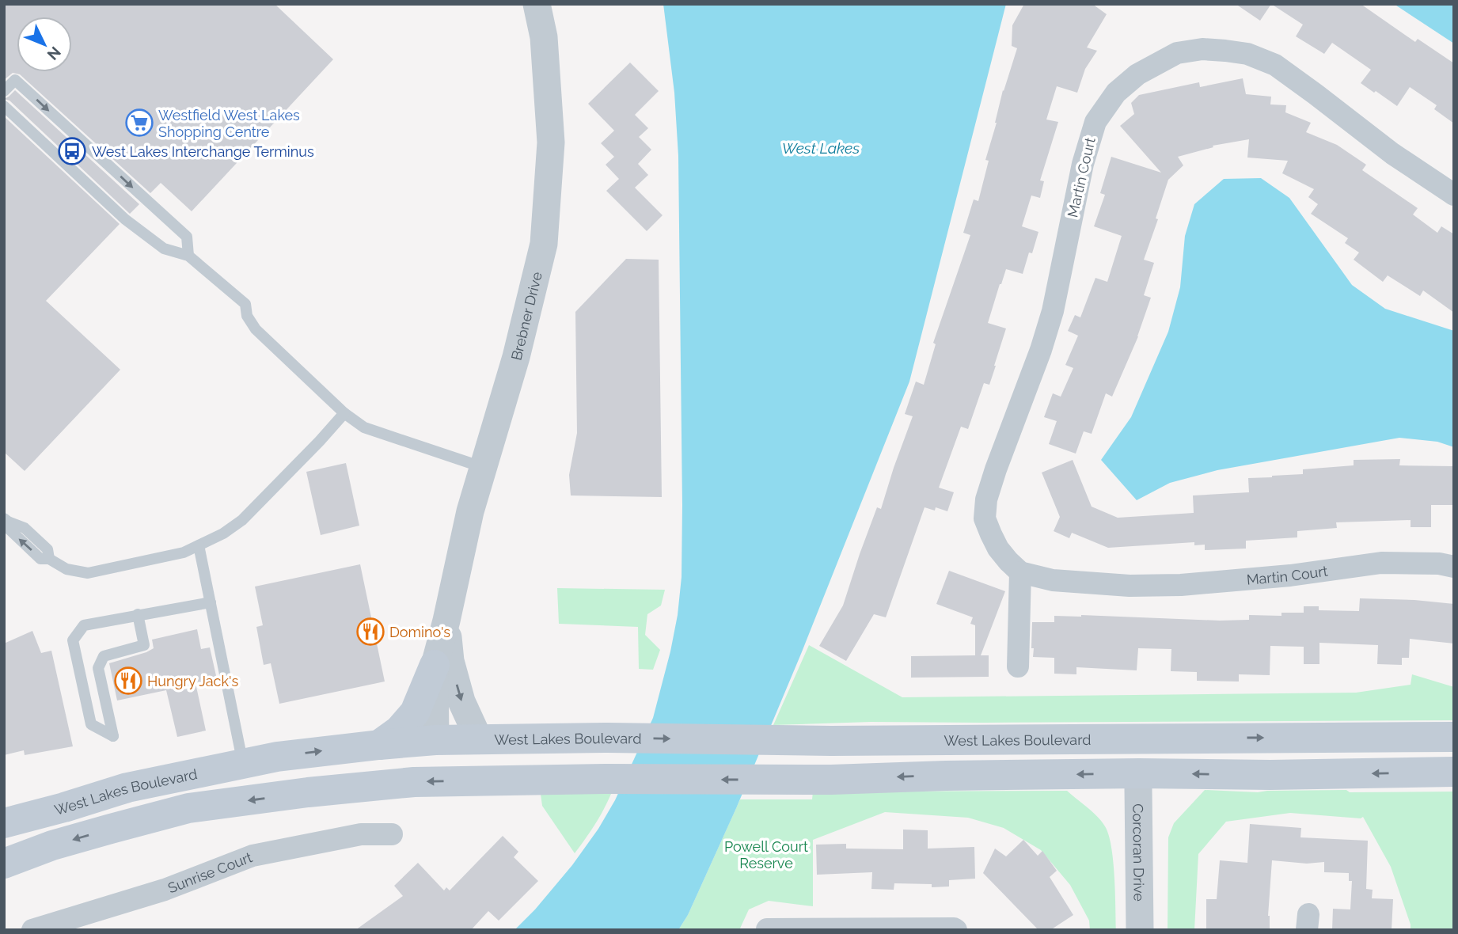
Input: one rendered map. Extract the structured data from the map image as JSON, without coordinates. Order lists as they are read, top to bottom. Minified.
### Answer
{"streets":{"main road":["West Lakes Boulevard"],"street":["Martin Court","Brebner Drive","Corcoran Drive","Sunrise Court"]},"crossings":[["Brebner Drive","West Lakes Boulevard"]],"water":["West Lakes"],"parks":["Powell Court Reserve"],"places":{"supermarket":["Westfield West Lakes Shopping Centre"],"bus stop":["West Lakes Interchange Terminus"],"restaurant":["Domino's","Hungry Jack's"]},"north":"bottom right"}
